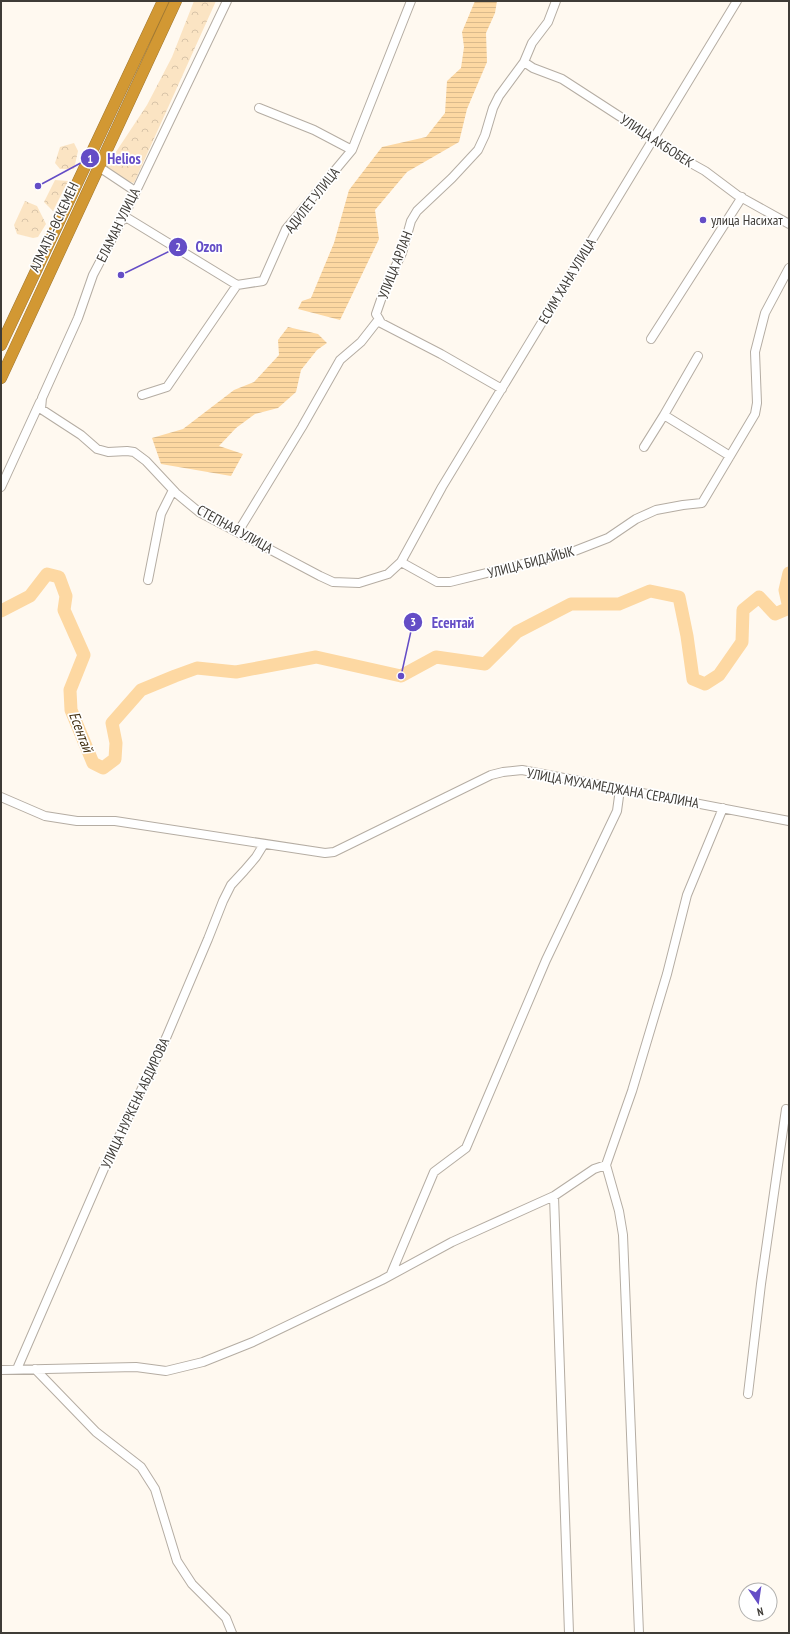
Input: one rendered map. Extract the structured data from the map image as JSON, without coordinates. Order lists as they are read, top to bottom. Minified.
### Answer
{"streets":{"highway":["АЛМАТЫ-ӨСКЕМЕН"],"street":["УЛИЦА АКБОБЕК","АДИЛЕТ УЛИЦА","ЕЛАМАН УЛИЦА","УЛИЦА АРЛАН","ЕСИМ ХАНА УЛИЦА","СТЕПНАЯ УЛИЦА","УЛИЦА БИДАЙЫК","УЛИЦА МУХАМЕДЖАНА СЕРАЛИНА","УЛИЦА НУРКЕНА АБДИРОВА"]},"crossings":[["УЛИЦА АКБОБЕК","УЛИЦА АРЛАН"],["УЛИЦА АКБОБЕК","ЕСИМ ХАНА УЛИЦА"],["ЕЛАМАН УЛИЦА","СТЕПНАЯ УЛИЦА"],["УЛИЦА АРЛАН","СТЕПНАЯ УЛИЦА"],["ЕСИМ ХАНА УЛИЦА","СТЕПНАЯ УЛИЦА"],["ЕСИМ ХАНА УЛИЦА","УЛИЦА БИДАЙЫК"],["СТЕПНАЯ УЛИЦА","УЛИЦА БИДАЙЫК"],["УЛИЦА МУХАМЕДЖАНА СЕРАЛИНА","УЛИЦА НУРКЕНА АБДИРОВА"]],"water":["Есентай"],"places":["Helios","улица Насихат","Ozon","Есентай"],"north":"bottom"}
